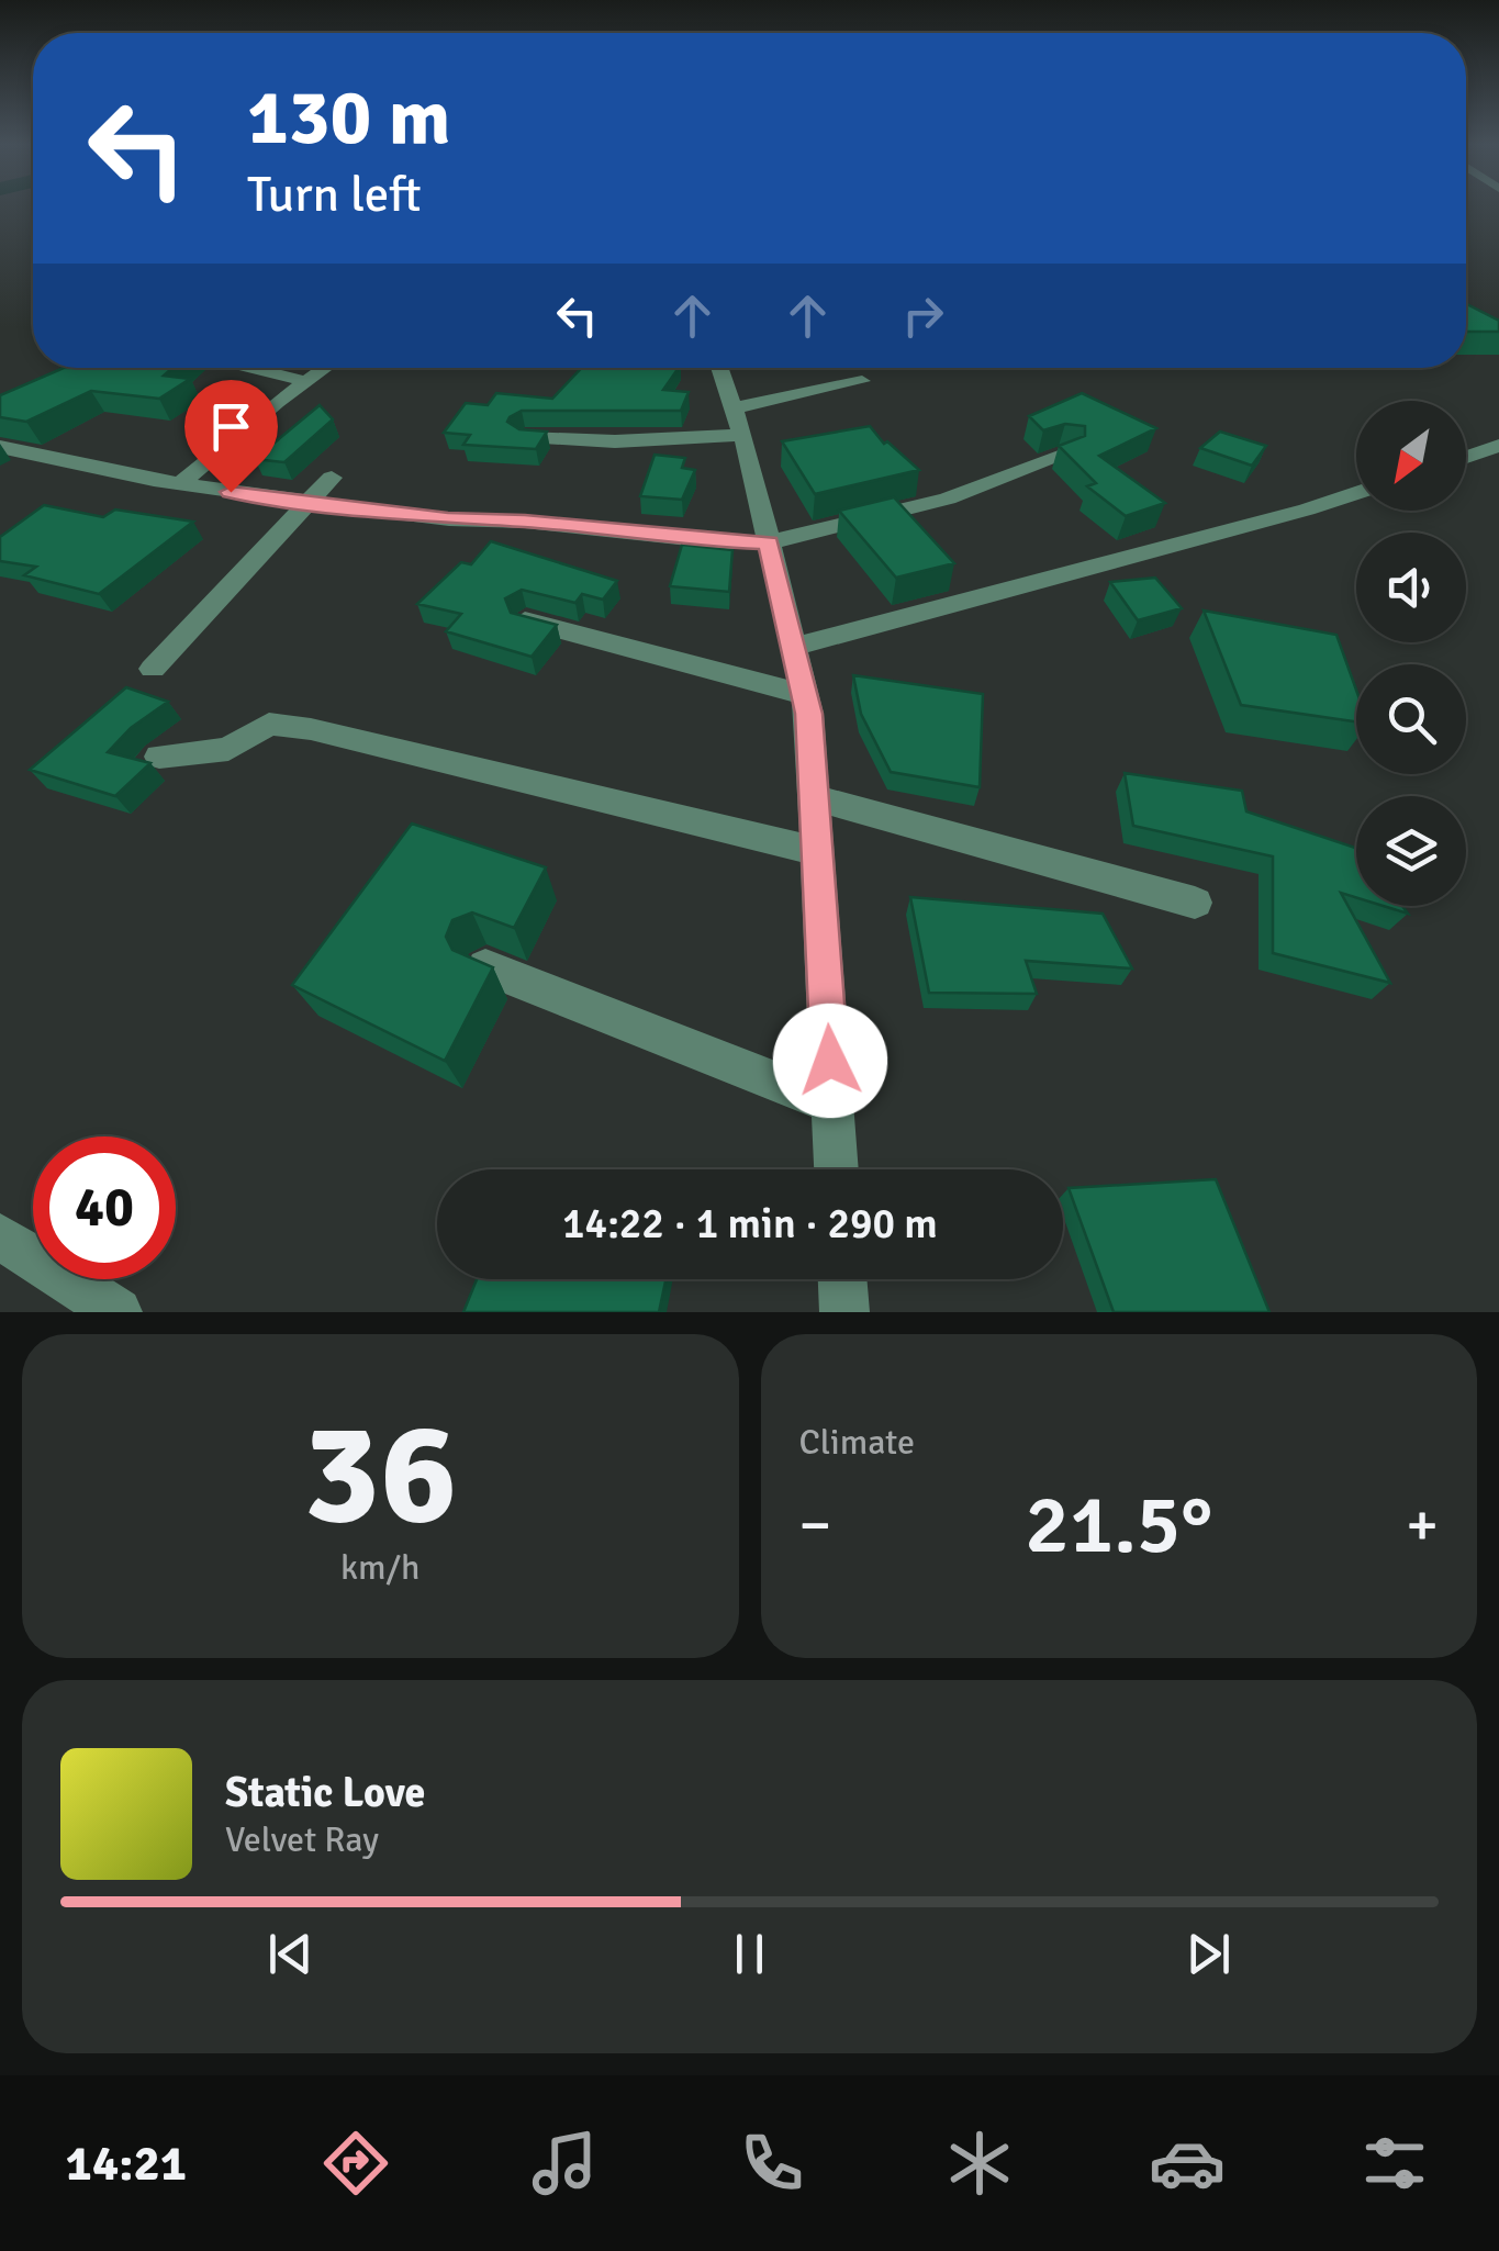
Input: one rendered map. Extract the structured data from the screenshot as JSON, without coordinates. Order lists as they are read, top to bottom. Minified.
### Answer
{"north":"bottom left","page":{"turn":["130 m","Turn left"],"limit":"40","trip":"14:22 · 1 min · 290 m","tile":[["36","km/h"],"Climate"],"heat":["−","21.5°","+"],"song":["Static Love","Velvet Ray"],"tabs":"14:21"}}
